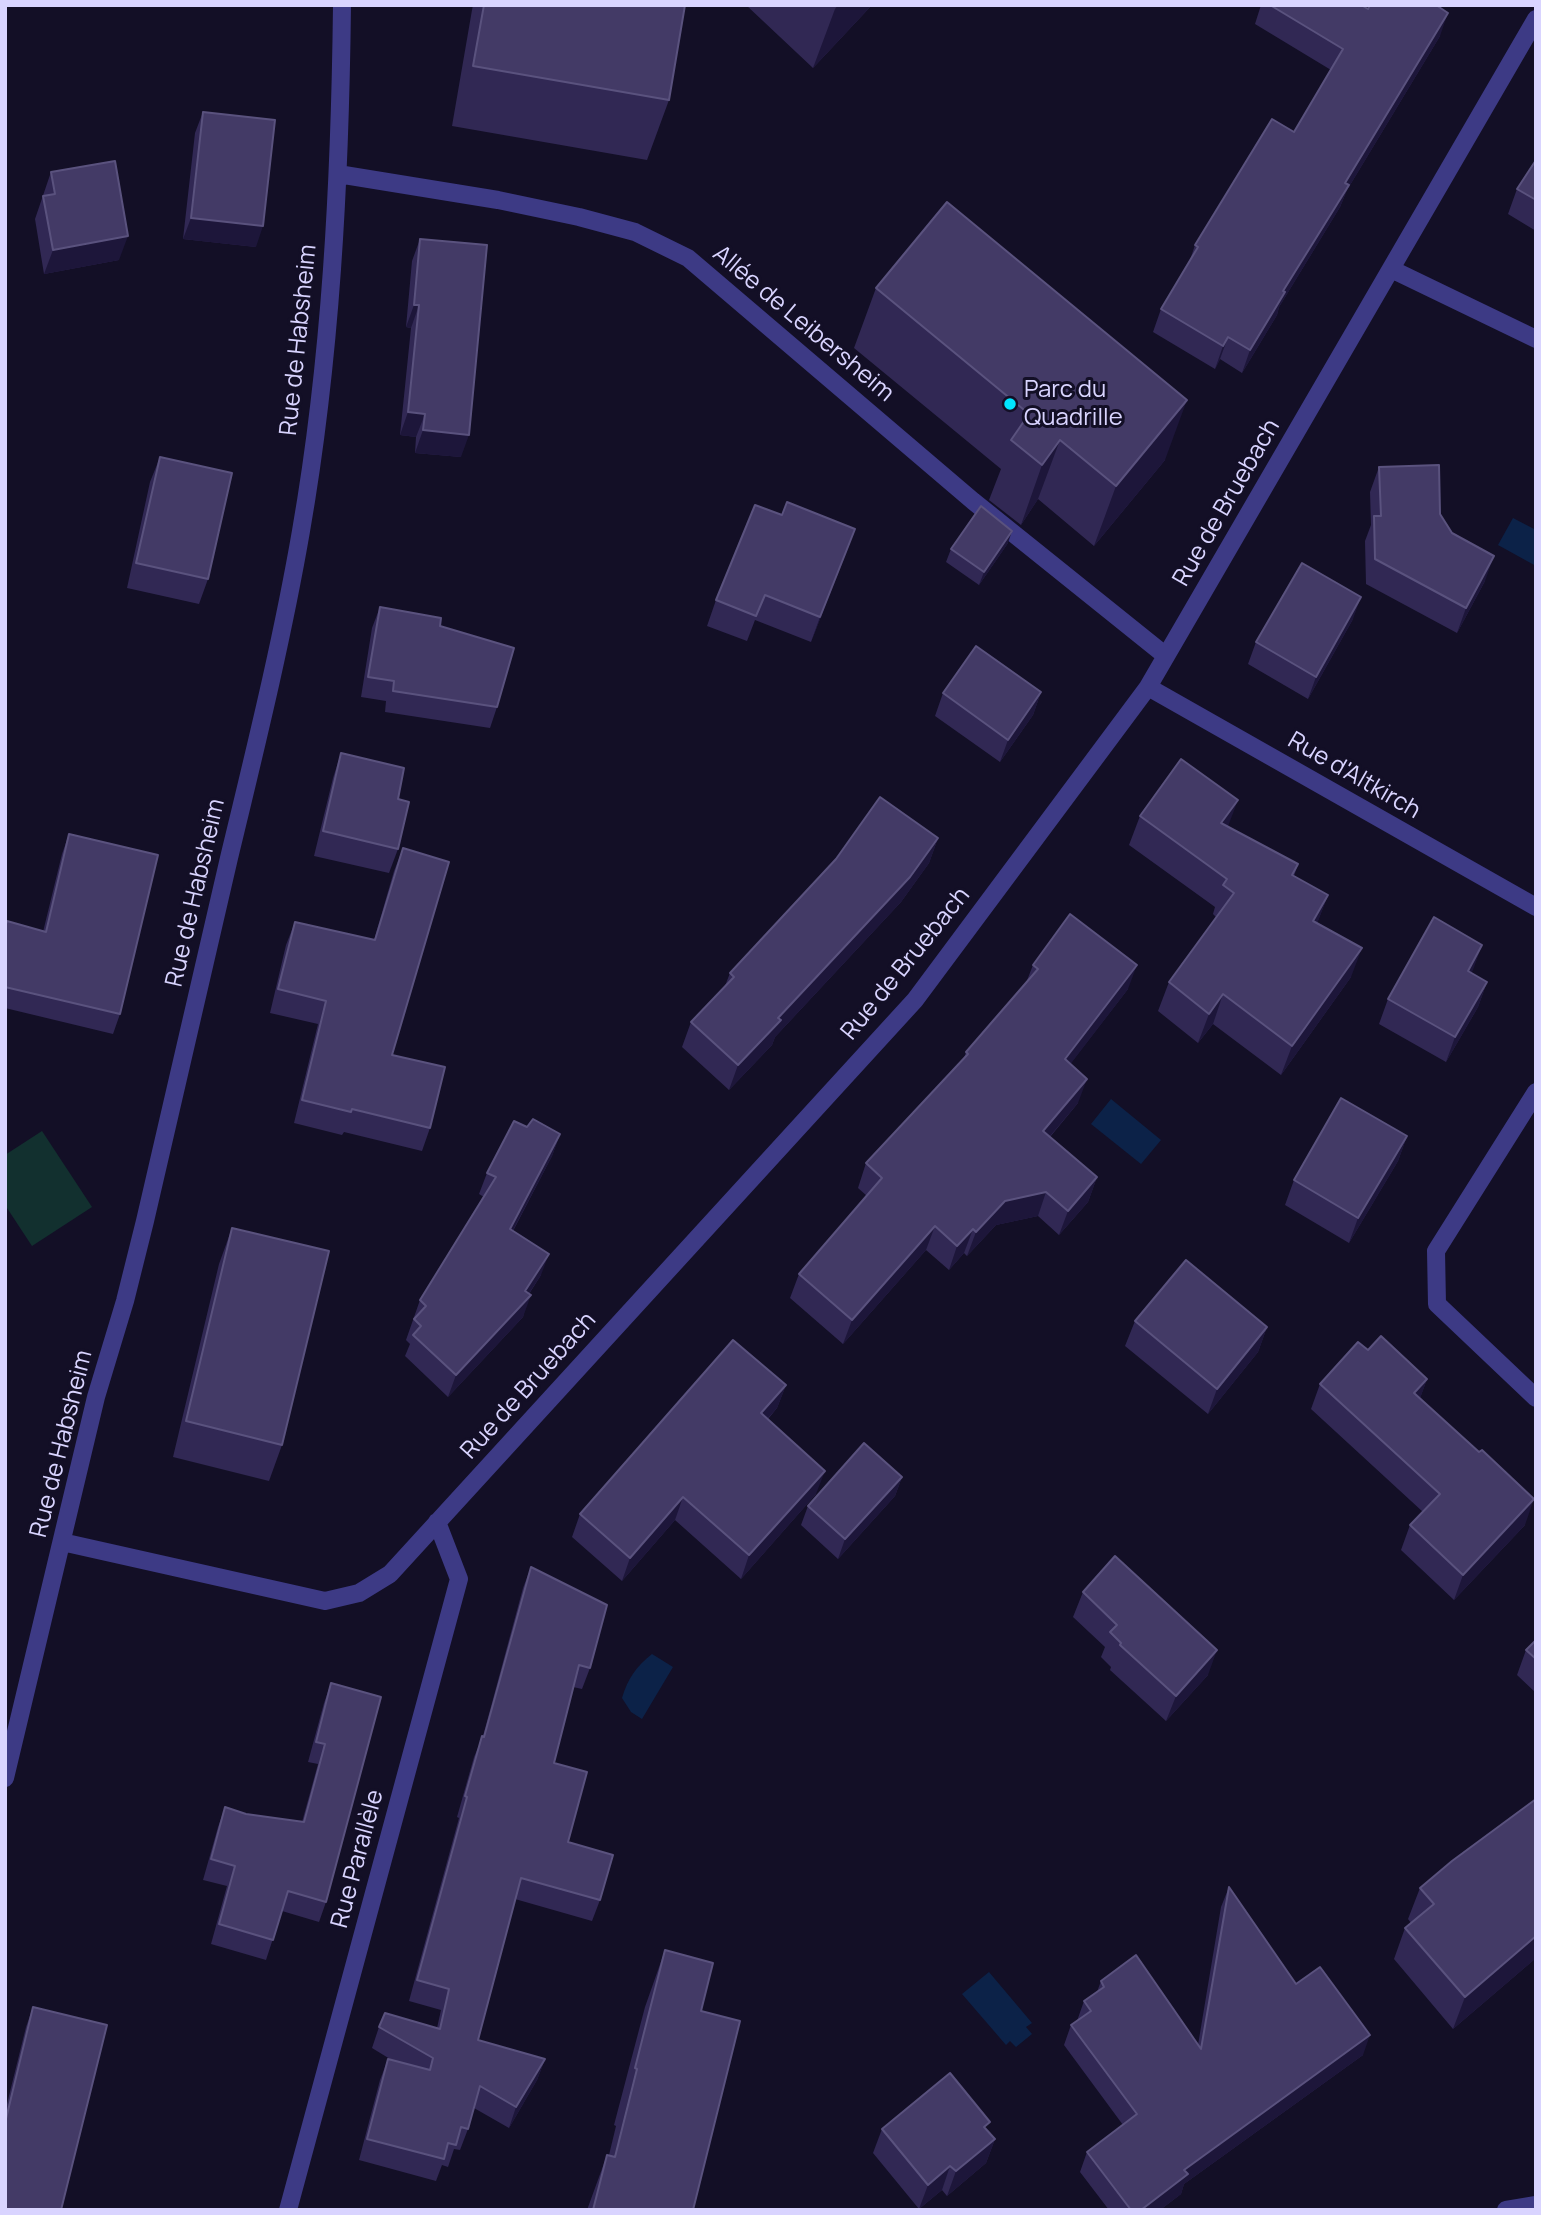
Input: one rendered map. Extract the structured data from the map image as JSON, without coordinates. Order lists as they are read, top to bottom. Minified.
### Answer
{"streets":{"street":["Allée de Leibersheim","Rue de Habsheim","Rue de Bruebach","Rue d'Altkirch","Rue Parallèle"]},"crossings":[["Allée de Leibersheim","Rue de Habsheim"],["Allée de Leibersheim","Rue de Bruebach"],["Rue de Habsheim","Rue de Bruebach"],["Rue de Bruebach","Rue d'Altkirch"],["Rue de Bruebach","Rue Parallèle"]],"places":["Parc du Quadrille"]}
